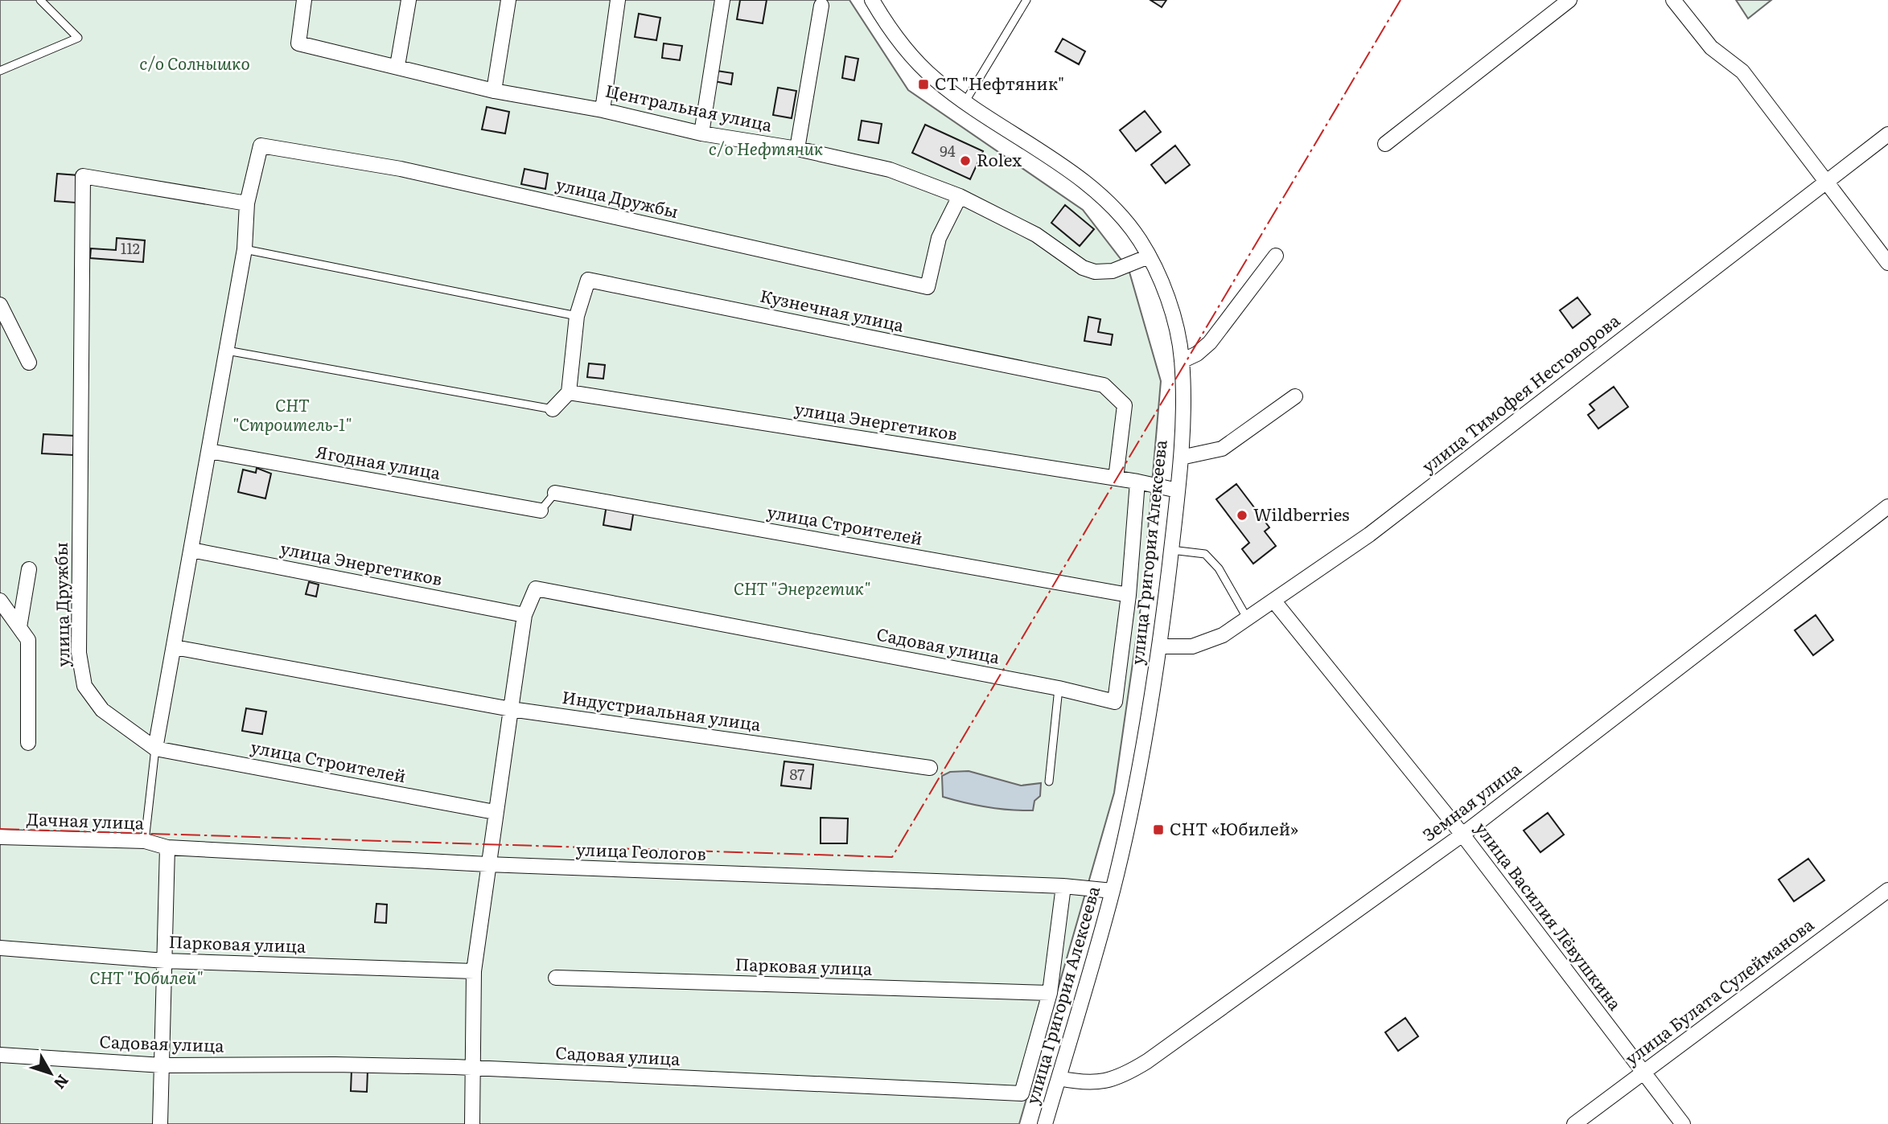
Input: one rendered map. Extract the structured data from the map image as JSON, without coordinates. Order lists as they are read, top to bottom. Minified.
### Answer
{"streets":{"street":["Центральная улица","улица Дружбы","Кузнечная улица","улица Тимофея Несговорова","улица Энергетиков","Ягодная улица","улица Строителей","улица Григория Алексеева","Садовая улица","Индустриальная улица","Земная улица","Дачная улица","улица Геологов","улица Василия Лёвушкина","Парковая улица","улица Булата Сулейманова"]},"crossings":[["Центральная улица","улица Дружбы"],["Центральная улица","улица Григория Алексеева"],["улица Дружбы","улица Энергетиков"],["улица Дружбы","Ягодная улица"],["улица Дружбы","улица Строителей"],["Кузнечная улица","улица Энергетиков"],["улица Тимофея Несговорова","улица Григория Алексеева"],["улица Тимофея Несговорова","улица Василия Лёвушкина"],["улица Энергетиков","улица Григория Алексеева"],["улица Энергетиков","Садовая улица"],["улица Строителей","Садовая улица"],["улица Григория Алексеева","Земная улица"],["улица Григория Алексеева","улица Геологов"],["Садовая улица","улица Геологов"],["Садовая улица","Парковая улица"],["Земная улица","улица Василия Лёвушкина"],["Дачная улица","улица Геологов"],["улица Василия Лёвушкина","улица Булата Сулейманова"]],"parks":["с/о Солнышко","с/о Нефтяник","СНТ \"Строитель-1\"","СНТ \"Энергетик\"","СНТ \"Юбилей\""],"places":{"transit":["СТ \"Нефтяник\"","СНТ «Юбилей»"],"other":["Rolex","Wildberries"]},"house_numbers":["94","112","87"],"north":"bottom right"}
